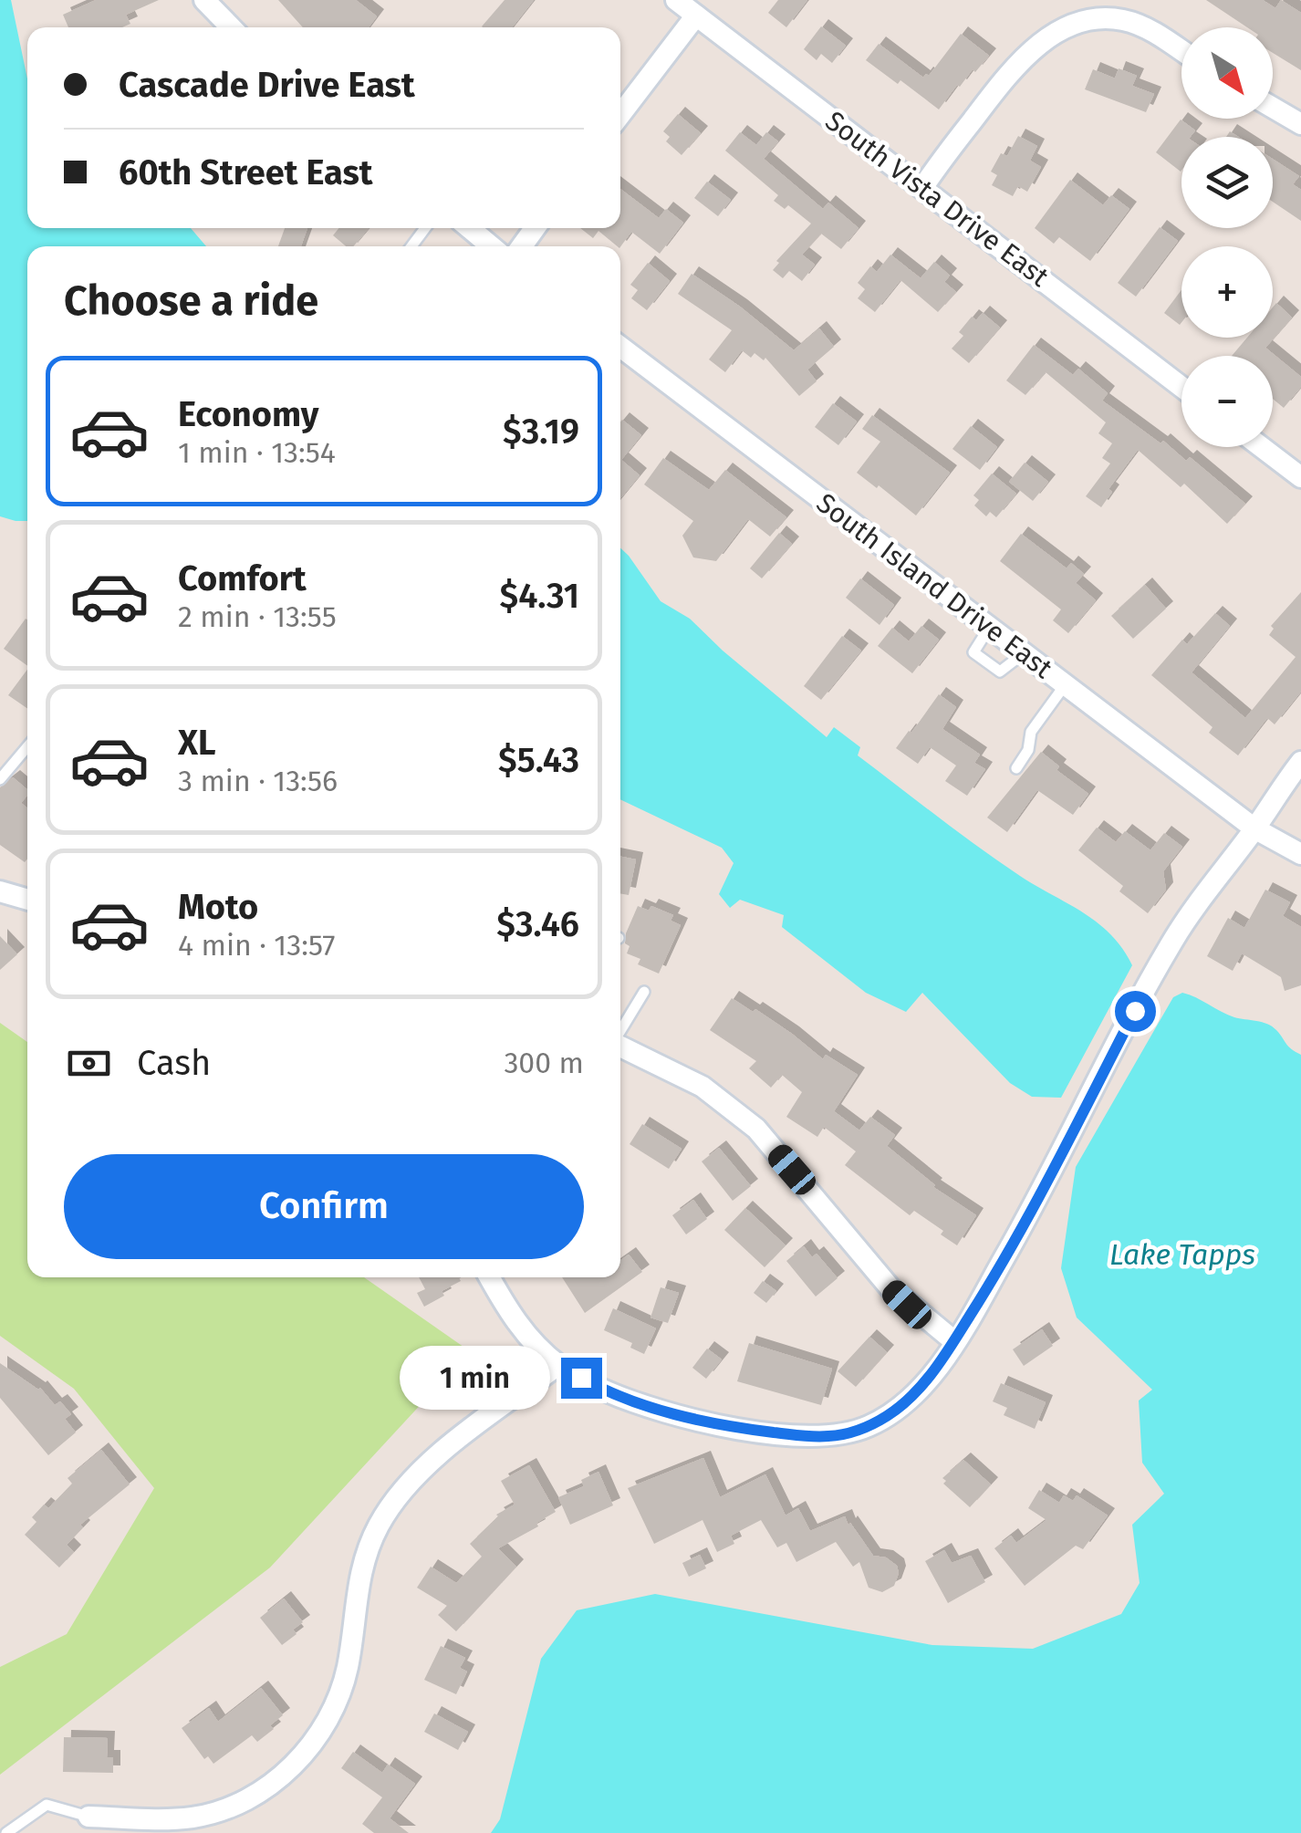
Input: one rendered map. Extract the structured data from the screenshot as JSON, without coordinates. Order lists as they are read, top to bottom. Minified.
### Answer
{"streets":{"street":["South Vista Drive East","South Island Drive East"]},"water":["Lake Tapps"],"north":"bottom right","page":{"map_buttons":["+","−"],"banner":["Cascade Drive East","60th Street East"],"heading":"Choose a ride","list":[{"name":"Economy","note":"1 min · 13:54","value":"$3.19"},{"name":"Comfort","note":"2 min · 13:55","value":"$4.31"},{"name":"XL","note":"3 min · 13:56","value":"$5.43"},{"name":"Moto","note":"4 min · 13:57","value":"$3.46"}],"pay":["Cash","300 m"],"buttons":"Confirm","bubble":"1 min"}}
